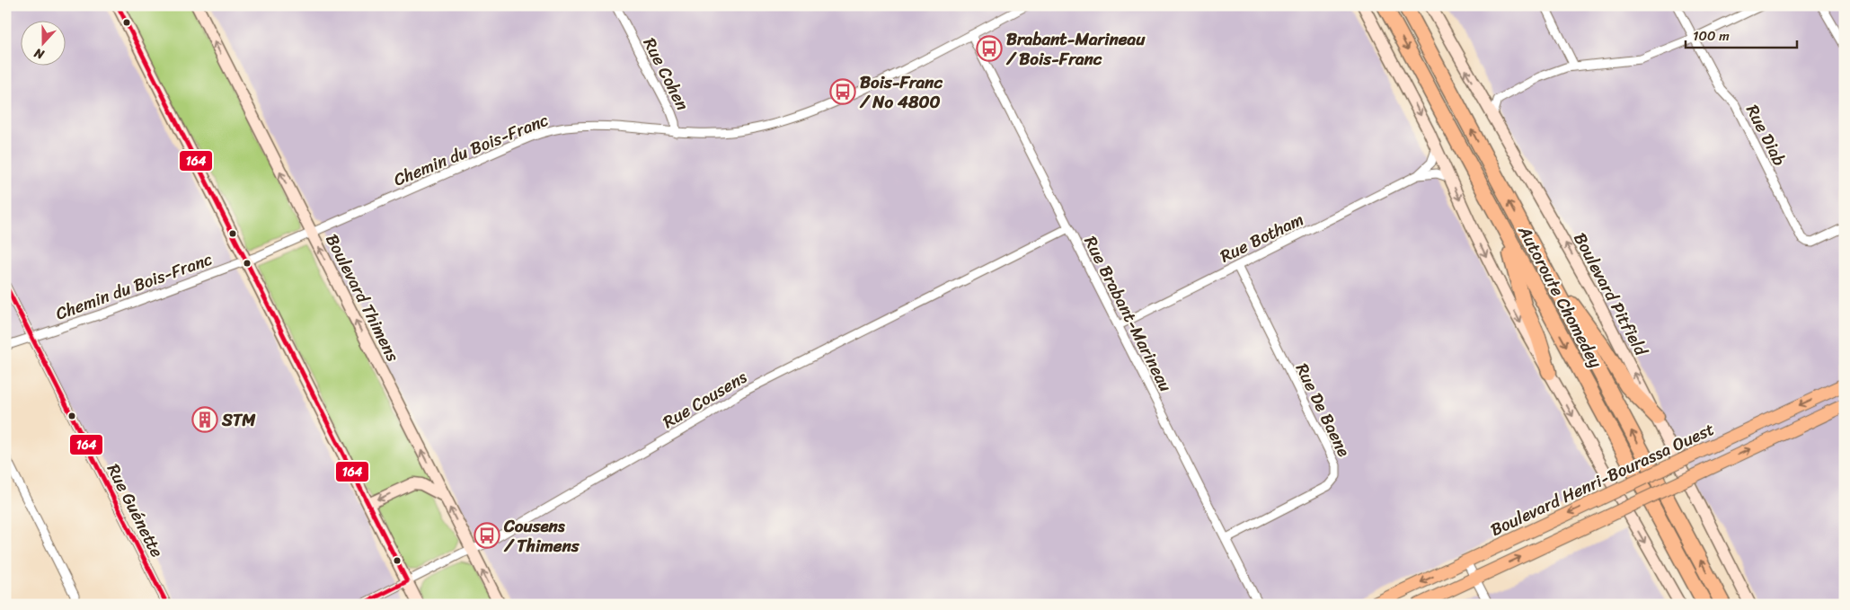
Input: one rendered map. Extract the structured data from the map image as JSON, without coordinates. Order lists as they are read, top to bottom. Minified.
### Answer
{"streets":{"highway":["Autoroute Chomedey"],"main road":["Boulevard Henri-Bourassa Ouest"],"street":["Rue Cohen","Rue Diab","Chemin du Bois-Franc","Rue Botham","Boulevard Pitfield","Boulevard Thimens","Rue Brabant-Marineau","Rue Cousens","Rue De Baene","Rue Guénette"]},"crossings":[["Rue Cohen","Chemin du Bois-Franc"],["Chemin du Bois-Franc","Boulevard Thimens"],["Chemin du Bois-Franc","Rue Brabant-Marineau"],["Chemin du Bois-Franc","Rue Guénette"],["Rue Botham","Rue Brabant-Marineau"],["Rue Botham","Rue De Baene"],["Boulevard Thimens","Rue Cousens"],["Rue Brabant-Marineau","Rue Cousens"],["Rue Brabant-Marineau","Rue De Baene"]],"places":{"bus stop":["Brabant-Marineau / Bois-Franc","Bois-Franc / No 4800","Cousens / Thimens"],"building":["STM"]},"lines":["transit line 164"],"scale_bar":"100 m","north":"bottom"}
